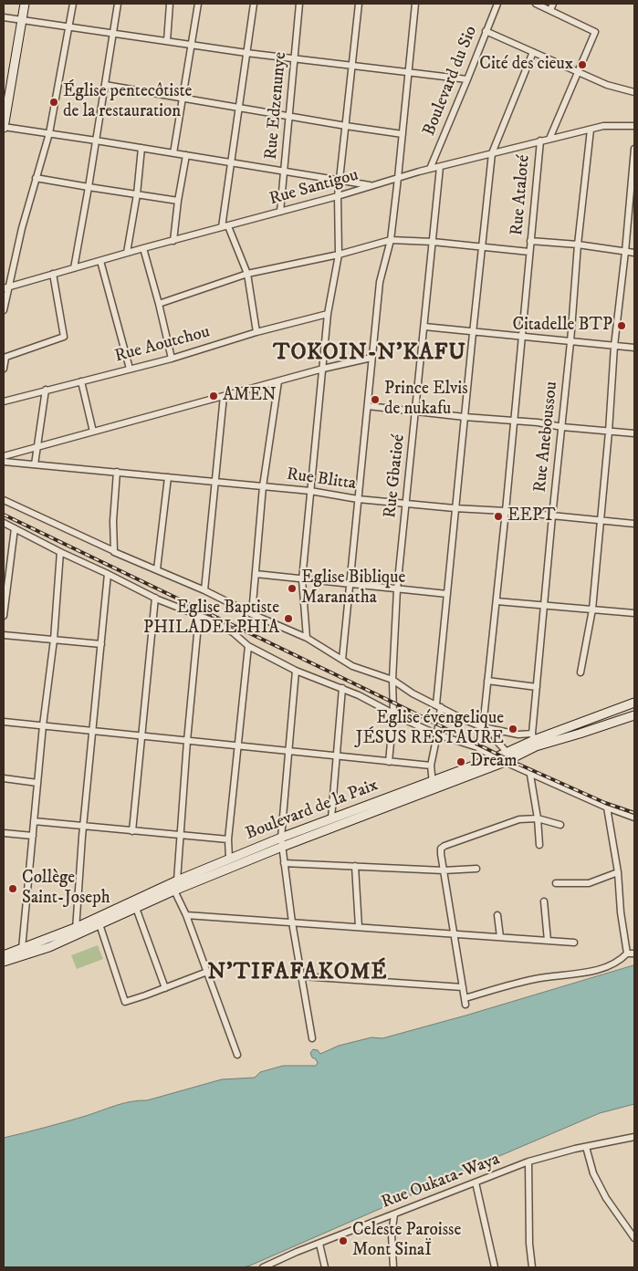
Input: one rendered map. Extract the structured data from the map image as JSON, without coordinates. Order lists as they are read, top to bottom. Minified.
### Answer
{"streets":{"main road":["Boulevard de la Paix"],"street":["Boulevard du Sio","Rue Edzenunye","Rue Santigou","Rue Ataloté","Rue Aoutchou","Rue Aneboussou","Rue Gbatioé","Rue Blitta","Rue Oukata-Waya"]},"crossings":[["Boulevard du Sio","Rue Santigou"],["Rue Edzenunye","Rue Santigou"],["Rue Santigou","Rue Ataloté"],["Rue Santigou","Rue Aneboussou"],["Rue Santigou","Rue Gbatioé"],["Rue Ataloté","Rue Blitta"],["Rue Aneboussou","Rue Blitta"],["Rue Aneboussou","Boulevard de la Paix"],["Rue Gbatioé","Rue Blitta"]],"districts":["TOKOIN-N'KAFU","N'TIFAFAKOMÉ"],"places":["Cité des cieux","Église pentecôtiste de la restauration","Citadelle BTP","AMEN","Prince Elvis de nukafu","EEPT","Eglise Biblique Maranatha","Eglise Baptiste PHILADELPHIA","Eglise évengelique JÉSUS RESTAURE","Dream","Collège Saint-Joseph","Celeste Paroisse Mont SinaÏ"]}
